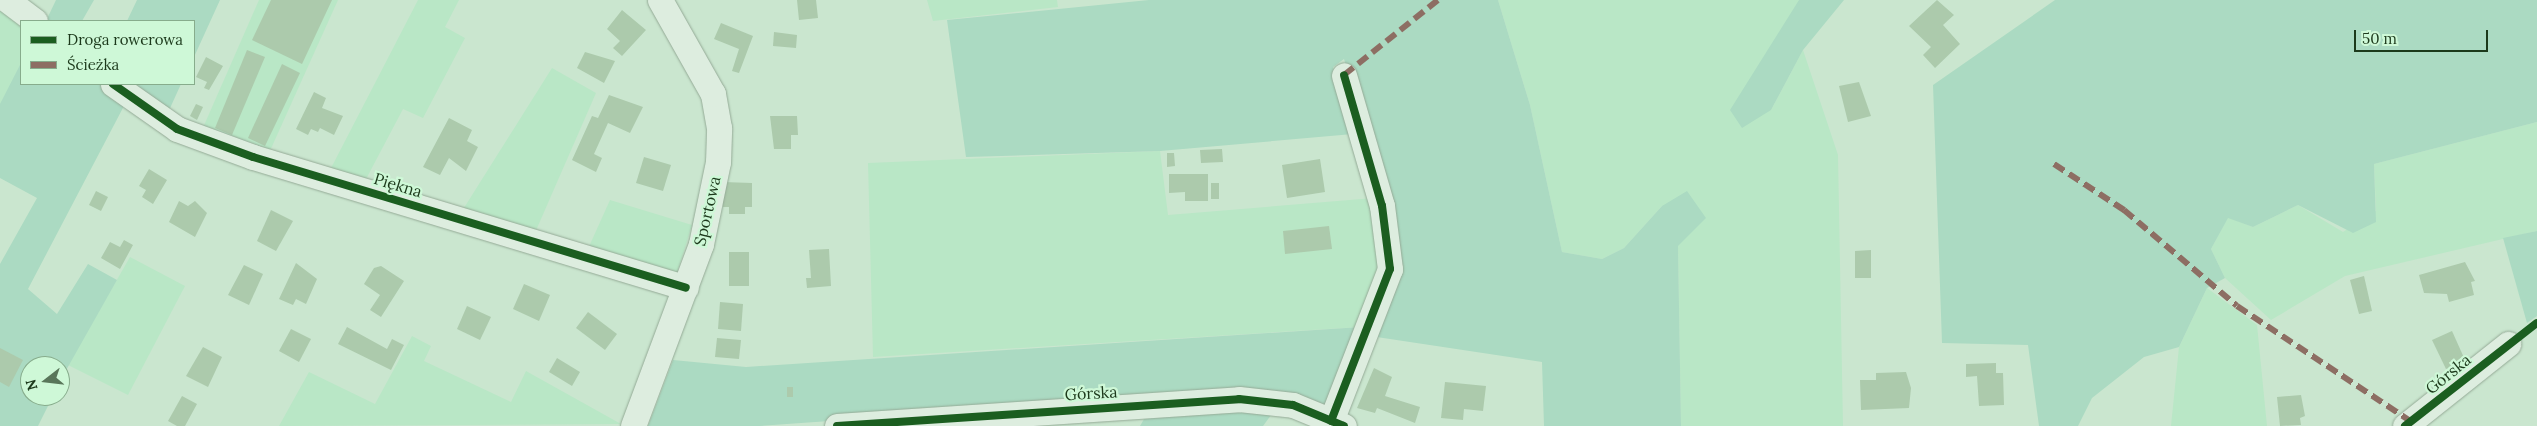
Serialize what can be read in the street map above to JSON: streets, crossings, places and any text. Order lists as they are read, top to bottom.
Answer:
{
  "streets": {
    "street": ["Piękna", "Sportowa", "Górska"]
  },
  "crossings": [
    ["Piękna", "Sportowa"]
  ],
  "legend": ["Droga rowerowa", "Ścieżka"],
  "scale_bar": "50 m",
  "north": "left"
}
